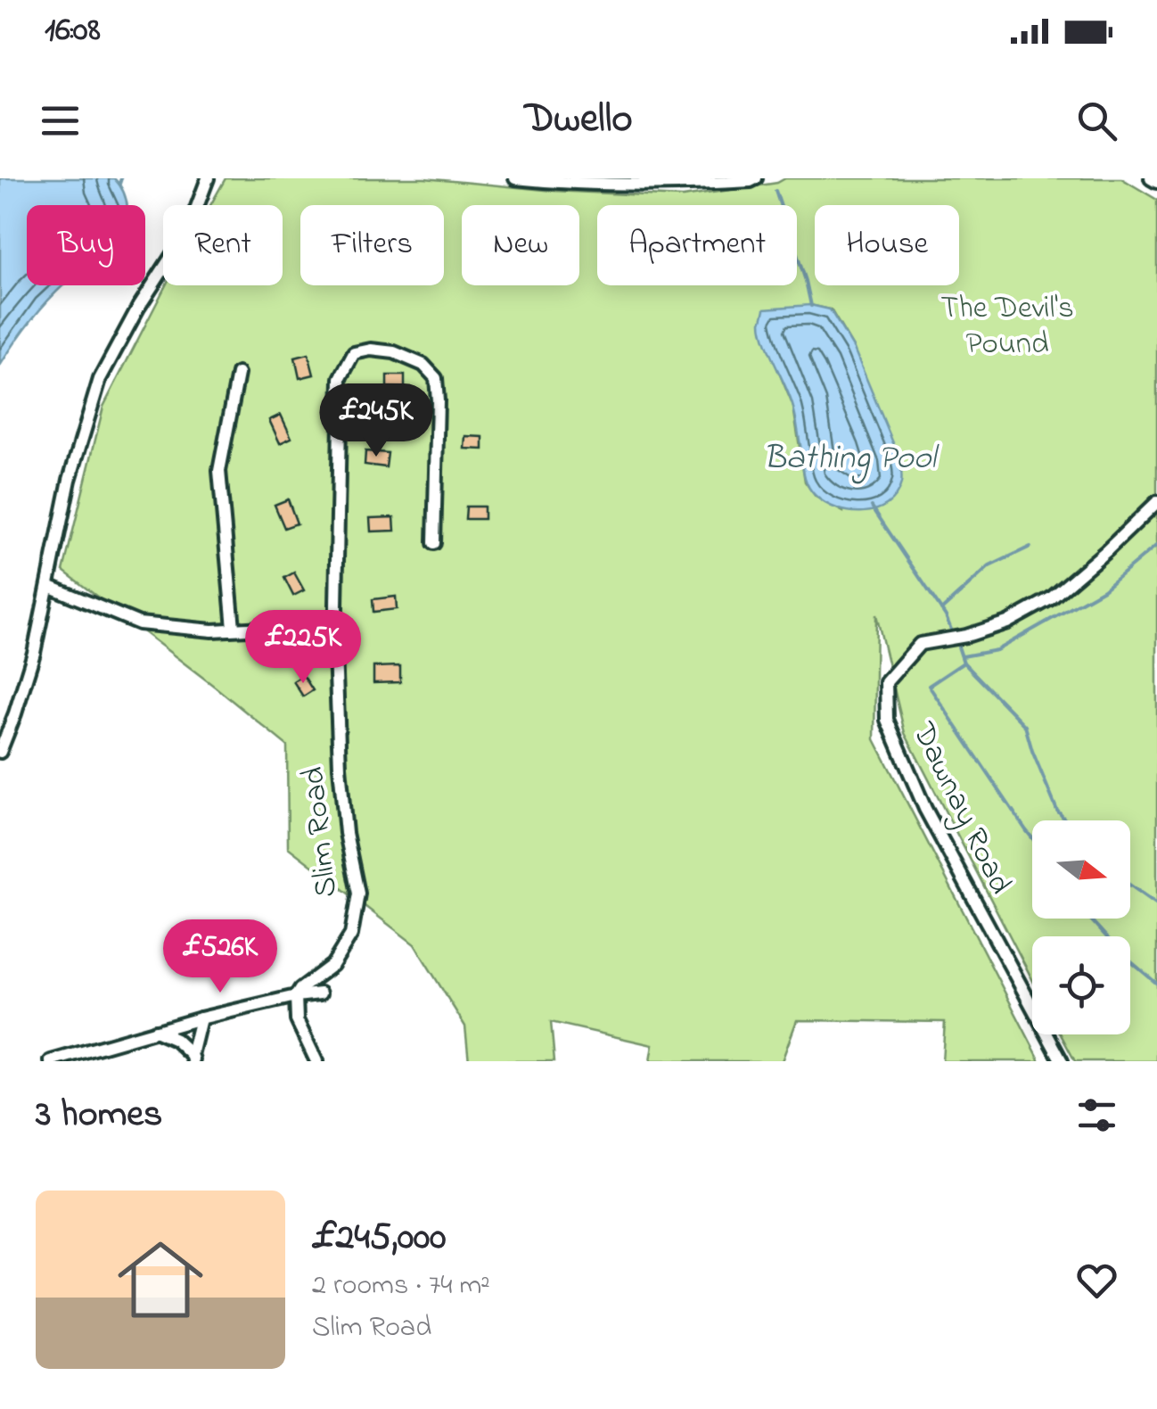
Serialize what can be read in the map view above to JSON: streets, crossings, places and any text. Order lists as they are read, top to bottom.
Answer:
{
  "streets": {
    "street": ["Dawnay Road", "Slim Road"]
  },
  "water": ["Bathing Pool"],
  "parks": ["The Devil's Pound"],
  "north": "right",
  "page": {
    "status": "16:08",
    "header": "Dwello",
    "chip": [
      "Buy",
      "Rent",
      "Filters",
      "New",
      "Apartment",
      "House"
    ],
    "price": ["£245K", "£225K", "£526K"],
    "heading": "3 homes",
    "list": [
      {
        "name": "£245,000",
        "note": "2 rooms · 74 m² · Slim Road"
      }
    ]
  }
}
